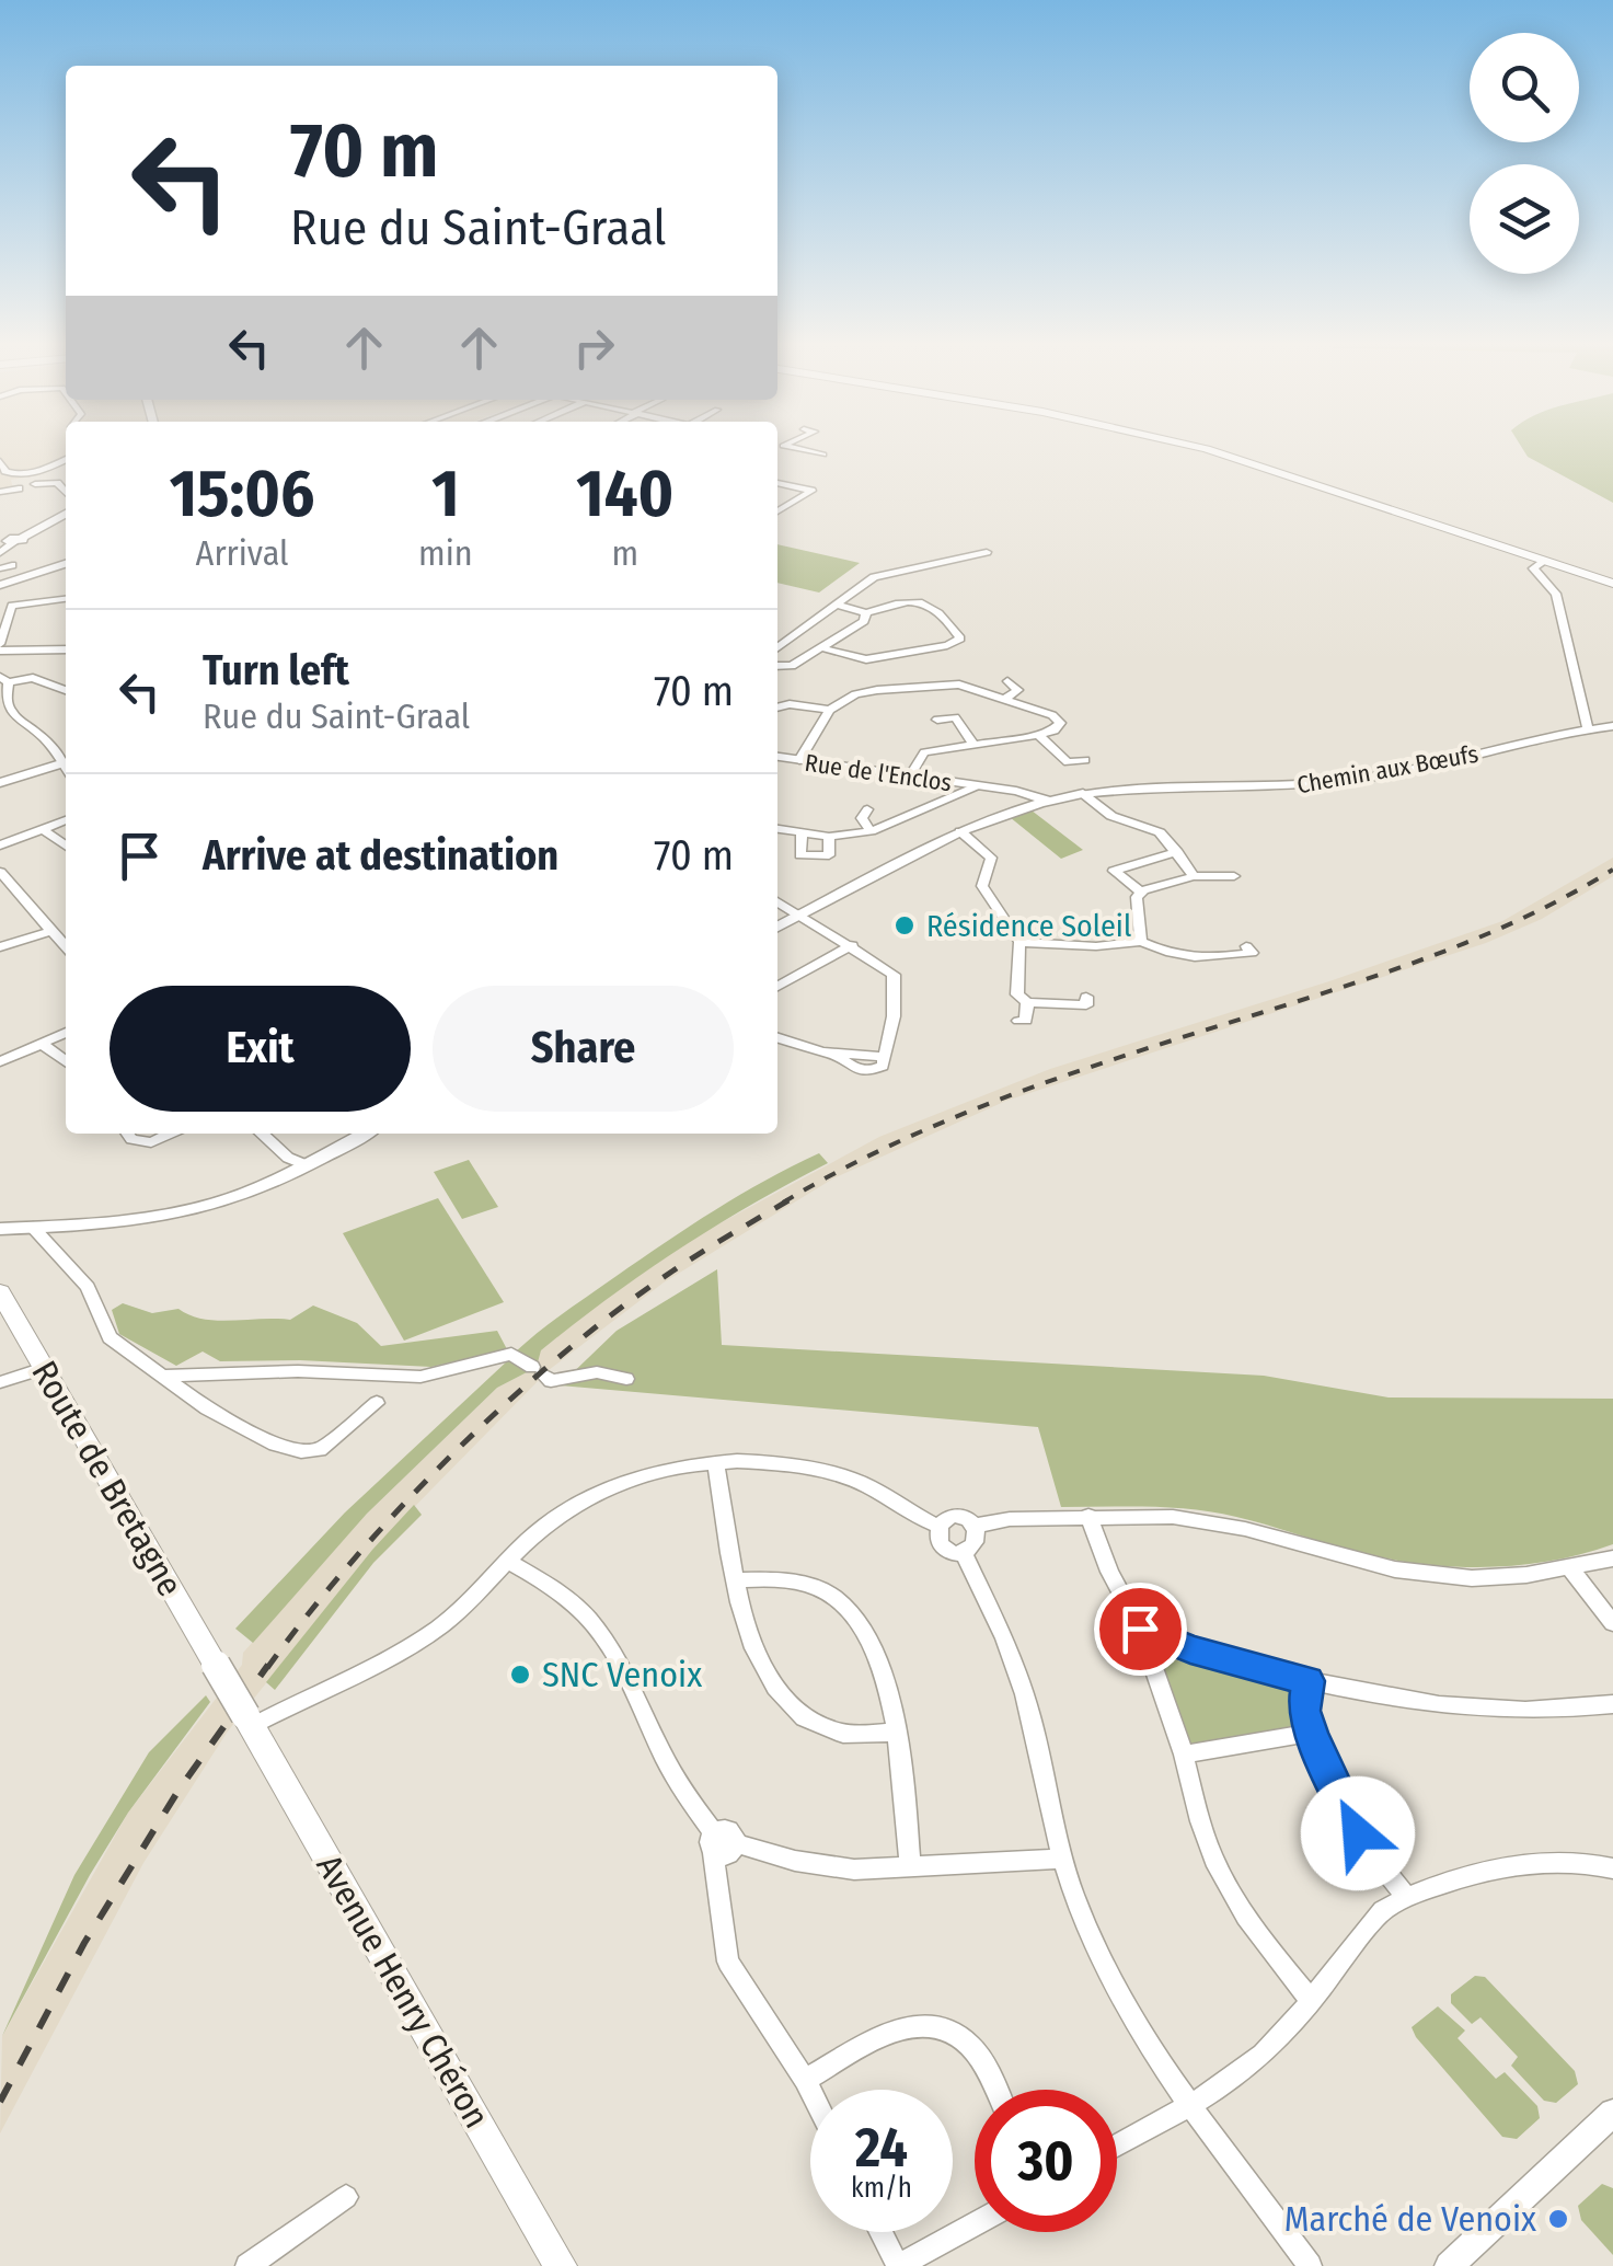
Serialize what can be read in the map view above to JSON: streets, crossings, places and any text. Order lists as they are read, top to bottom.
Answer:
{
  "streets": {
    "main road": ["Route de Bretagne", "Avenue Henry Chéron"],
    "street": ["Chemin aux Bœufs", "Rue de l'Enclos"]
  },
  "crossings": [
    ["Chemin aux Bœufs", "Rue de l'Enclos"],
    ["Route de Bretagne", "Avenue Henry Chéron"]
  ],
  "places": ["Résidence Soleil", "SNC Venoix", "Marché de Venoix"],
  "page": {
    "turn": ["70 m", "Rue du Saint-Graal"],
    "eta": [
      "15:06",
      "Arrival",
      "1",
      "min",
      "140",
      "m"
    ],
    "list": [
      {
        "name": "Turn left",
        "note": "Rue du Saint-Graal",
        "value": "70 m"
      },
      {
        "name": "Arrive at destination",
        "value": "70 m"
      }
    ],
    "buttons": ["Exit", "Share"],
    "speed": "24 km/h",
    "limit": "30"
  }
}
